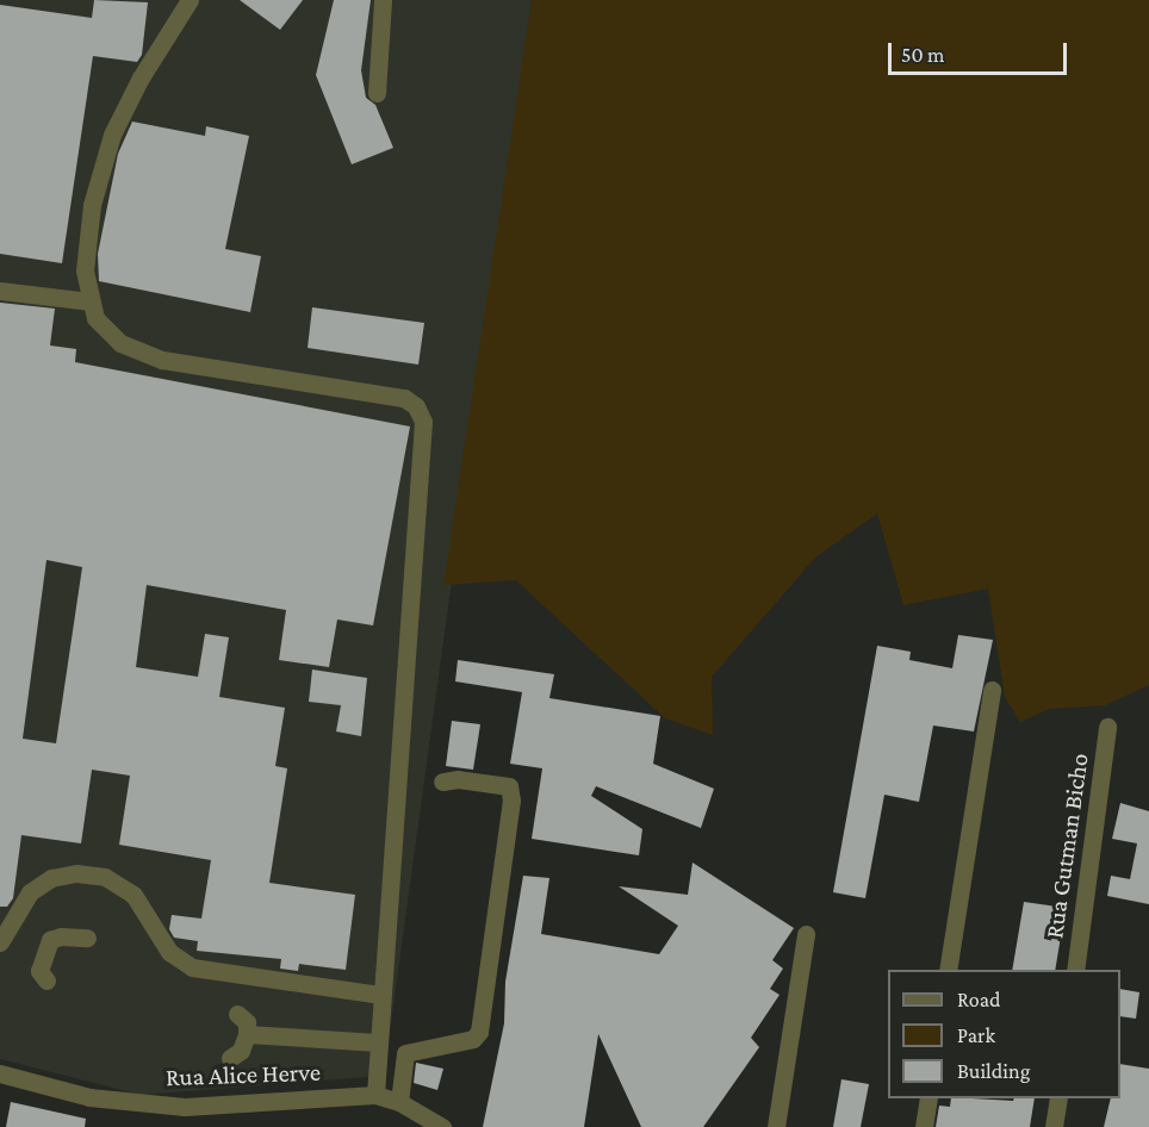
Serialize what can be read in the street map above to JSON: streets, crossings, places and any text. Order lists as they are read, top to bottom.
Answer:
{
  "streets": {
    "street": ["Rua Gutman Bicho", "Rua Alice Herve"]
  },
  "legend": ["Road", "Park", "Building"],
  "scale_bar": "50 m"
}
